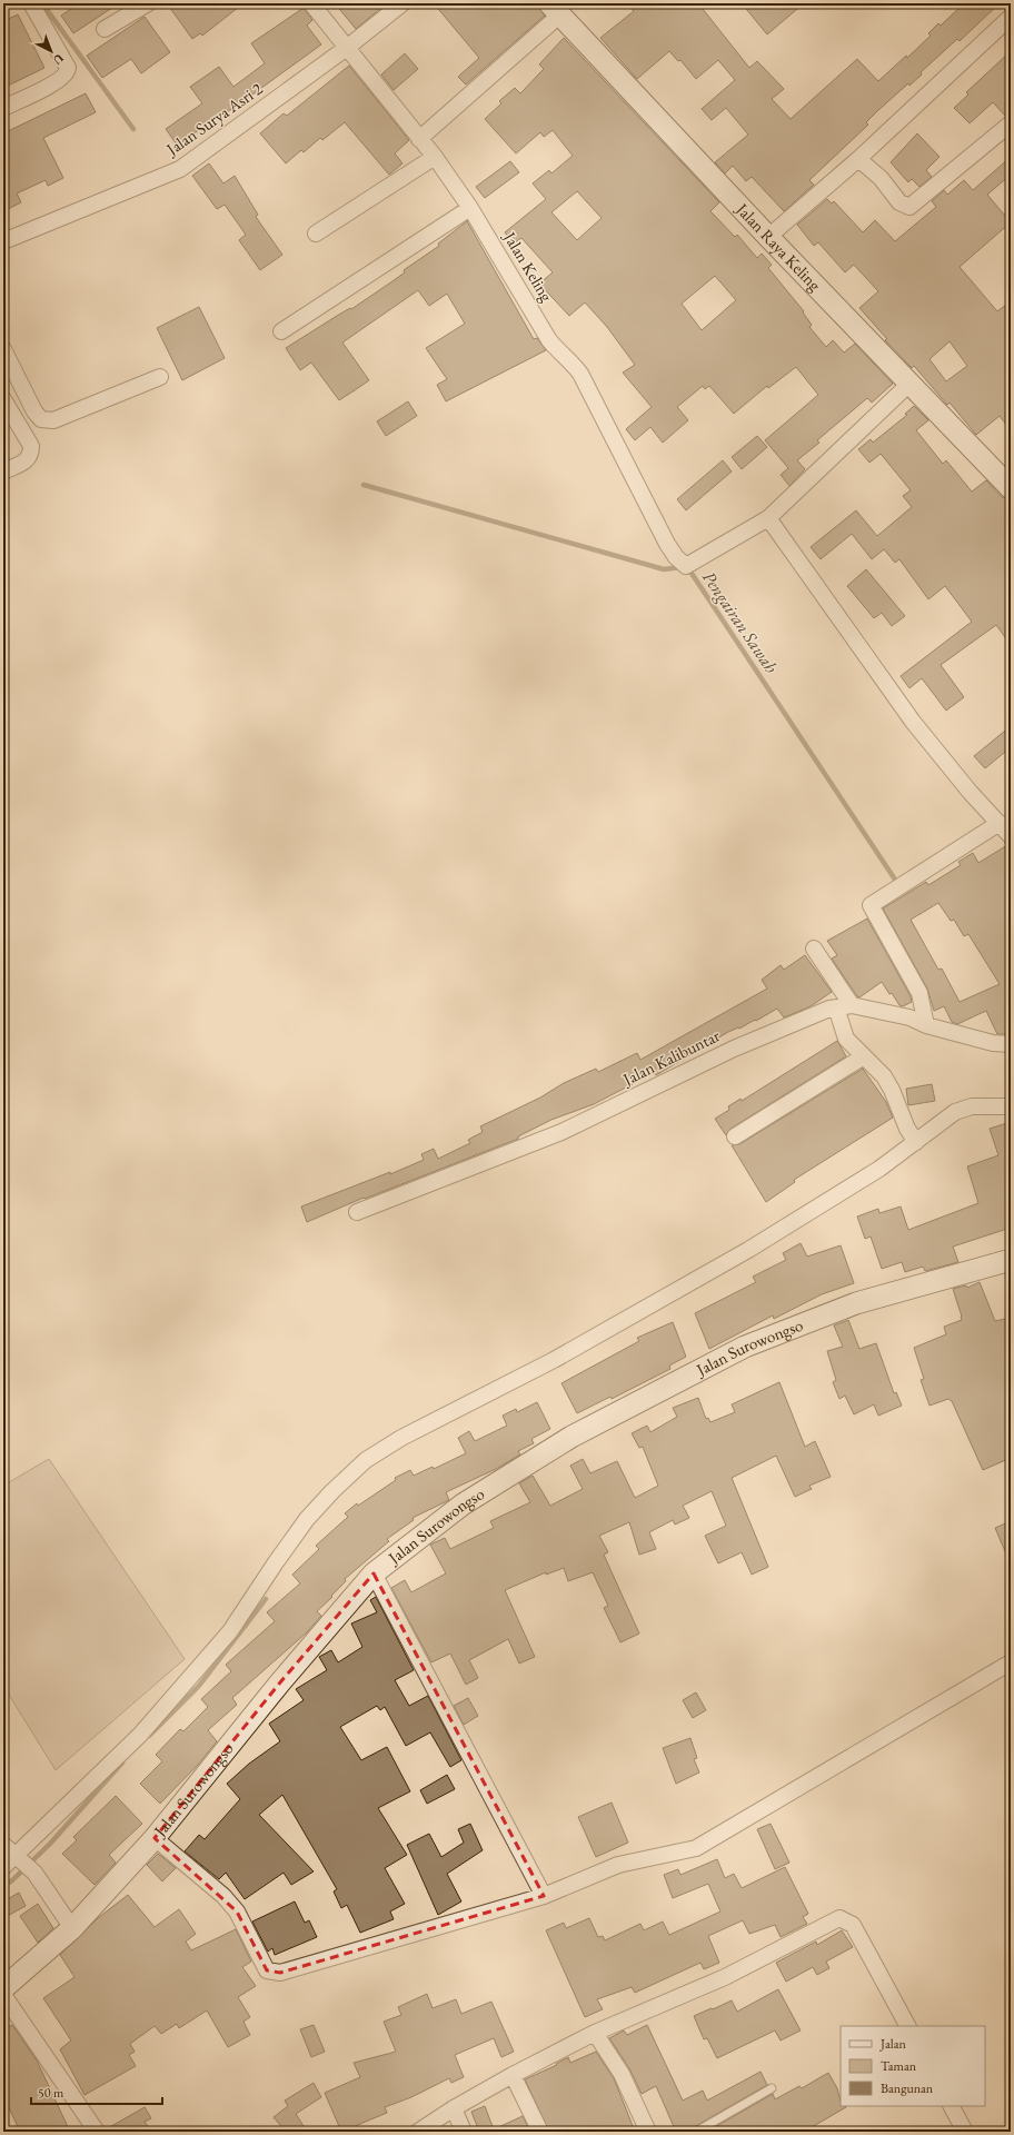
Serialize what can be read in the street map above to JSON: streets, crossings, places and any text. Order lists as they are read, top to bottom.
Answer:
{
  "streets": {
    "street": [
      "Jalan Surya Asri 2",
      "Jalan Raya Keling",
      "Jalan Keling",
      "Jalan Kalibuntar",
      "Jalan Surowongso"
    ]
  },
  "crossings": [
    ["Jalan Surya Asri 2", "Jalan Keling"]
  ],
  "water": ["Pengairan Sawah"],
  "legend": ["Jalan", "Taman", "Bangunan"],
  "scale_bar": "50 m",
  "north": "bottom right"
}
